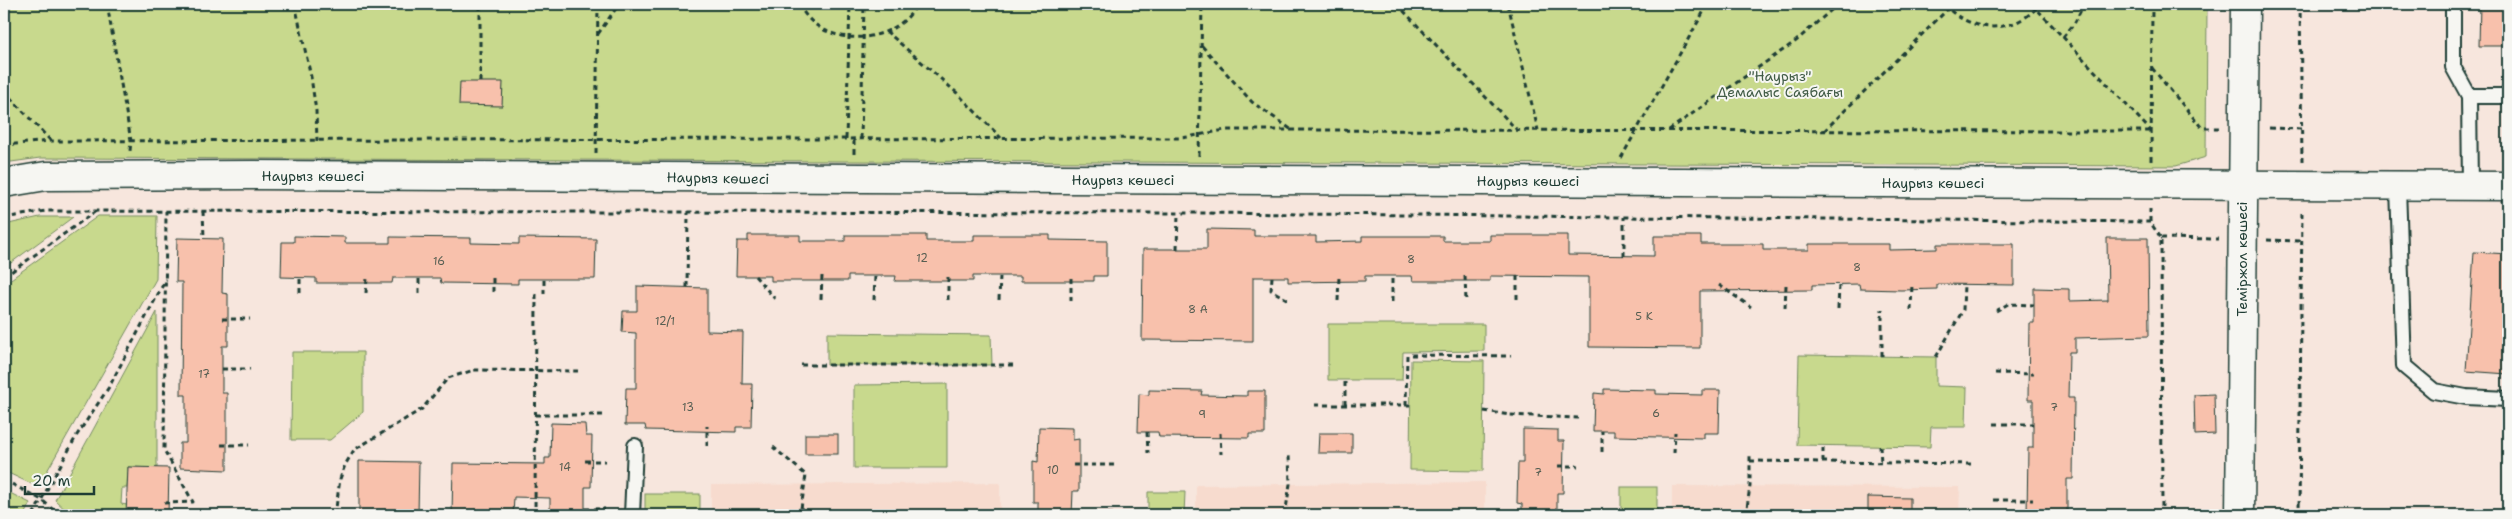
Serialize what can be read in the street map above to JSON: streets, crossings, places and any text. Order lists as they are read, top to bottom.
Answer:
{
  "streets": {
    "street": ["Наурыз көшесі", "Теміржол көшесі"]
  },
  "crossings": [
    ["Наурыз көшесі", "Теміржол көшесі"]
  ],
  "parks": ["\"Наурыз\" Демалыс Саябағы"],
  "house_numbers": [
    "12",
    "8",
    "16",
    "8",
    "8 А",
    "5 К",
    "12/1",
    "17",
    "13",
    "7",
    "6",
    "9",
    "14",
    "10",
    "7"
  ],
  "scale_bar": "20 m"
}
